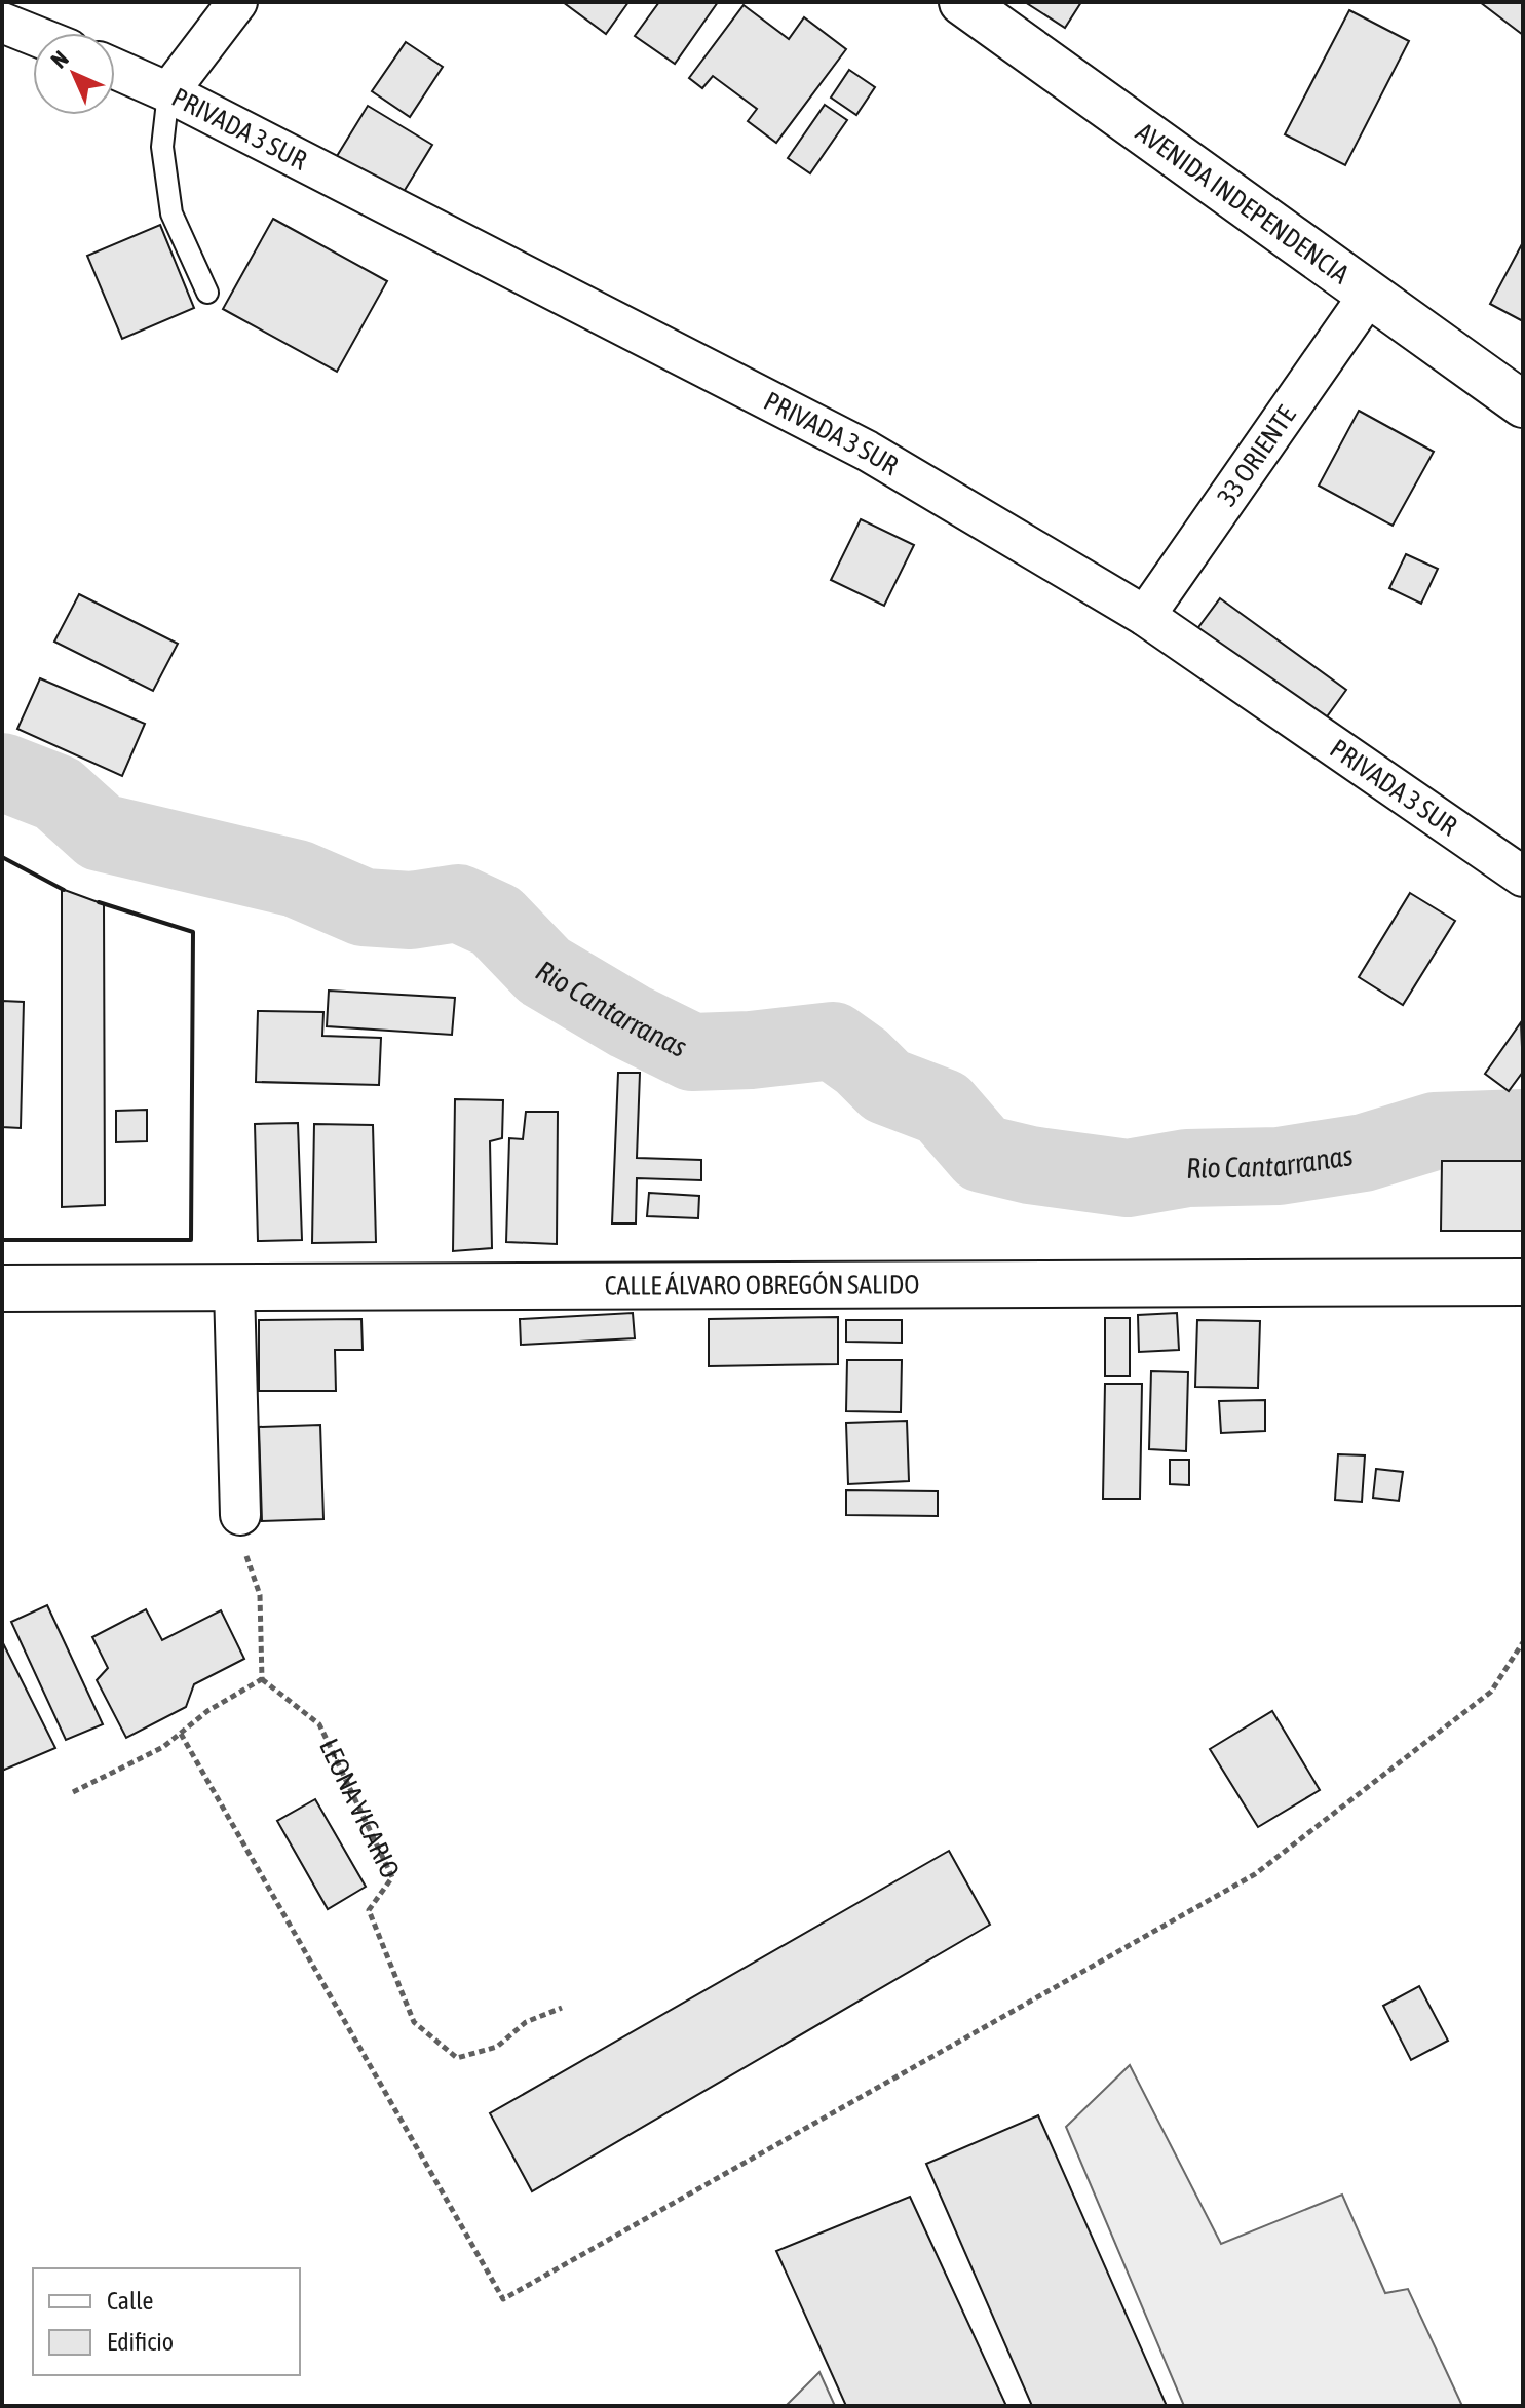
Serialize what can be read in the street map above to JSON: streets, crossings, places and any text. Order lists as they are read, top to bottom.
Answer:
{
  "streets": {
    "street": [
      "PRIVADA 3 SUR",
      "AVENIDA INDEPENDENCIA",
      "33 ORIENTE",
      "CALLE ÁLVARO OBREGÓN SALIDO"
    ],
    "path": ["LEONA VICARIO"]
  },
  "crossings": [
    ["PRIVADA 3 SUR", "33 ORIENTE"],
    ["AVENIDA INDEPENDENCIA", "33 ORIENTE"]
  ],
  "water": ["Rio Cantarranas"],
  "legend": ["Calle", "Edificio"],
  "north": "top left"
}
